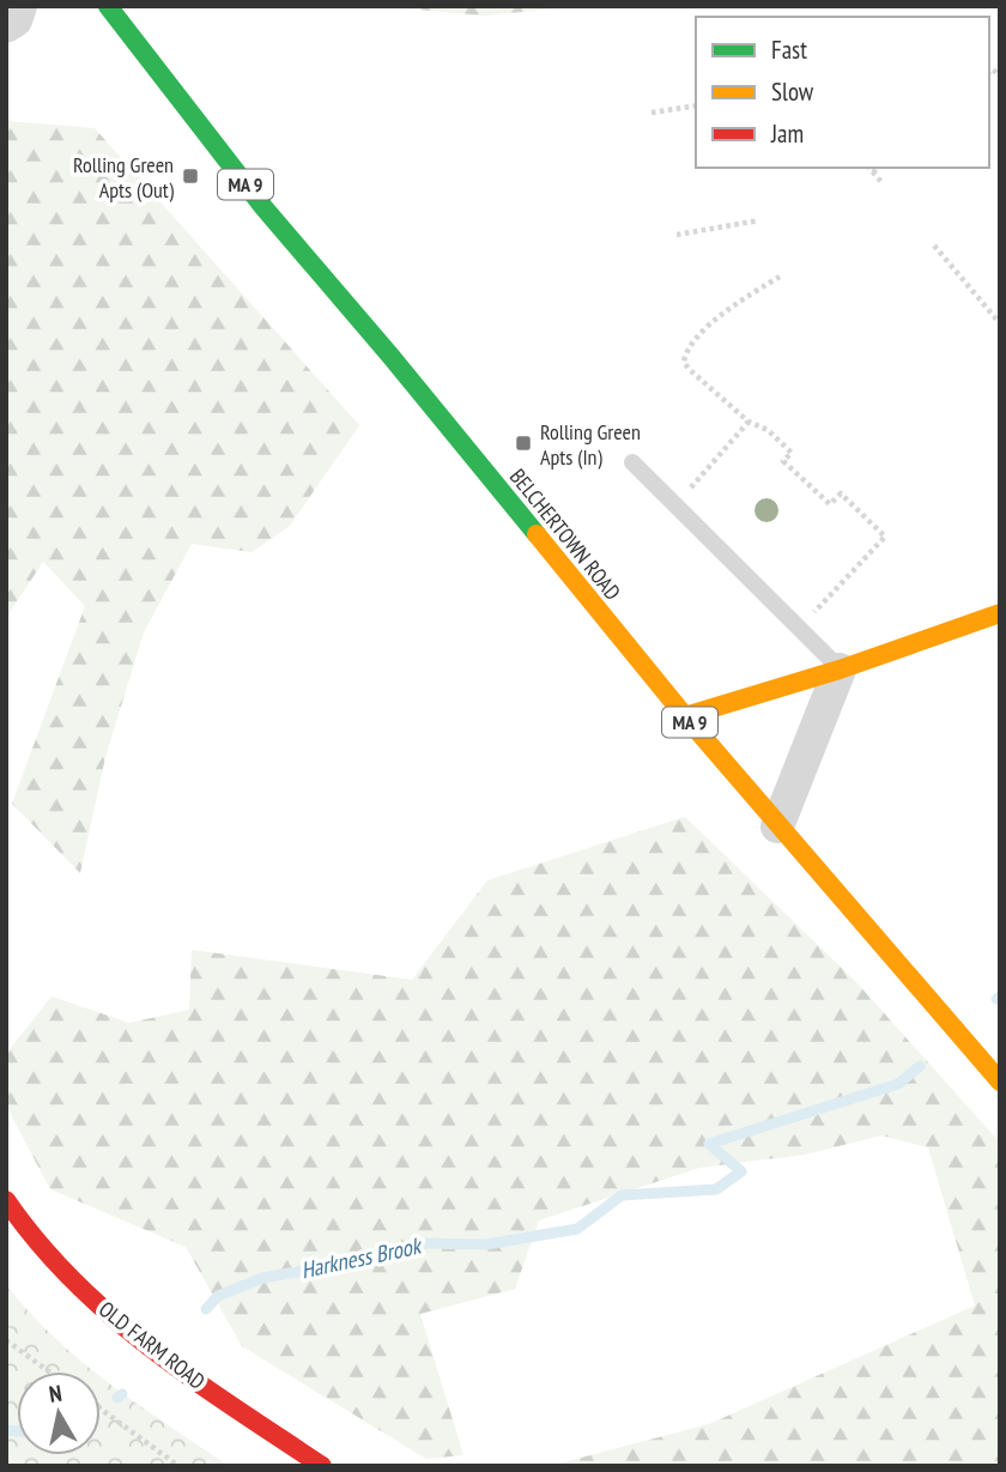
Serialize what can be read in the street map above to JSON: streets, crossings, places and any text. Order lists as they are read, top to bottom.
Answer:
{
  "streets": {
    "main road": ["MA 9", "BELCHERTOWN ROAD", "OLD FARM ROAD"]
  },
  "water": ["Harkness Brook"],
  "places": {
    "transit": ["Rolling Green Apts (Out)", "Rolling Green Apts (In)"]
  },
  "legend": ["Fast", "Slow", "Jam"],
  "north": "top"
}
